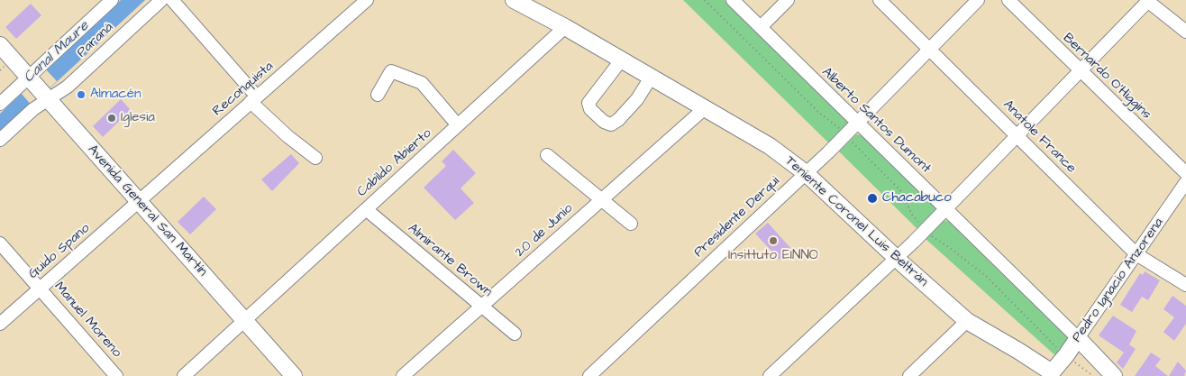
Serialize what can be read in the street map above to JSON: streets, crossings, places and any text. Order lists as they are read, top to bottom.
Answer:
{
  "streets": {
    "main road": ["Avenida General San Martín", "Teniente Coronel Luis Beltrán", "Pedro Ignacio Anzorena"],
    "street": [
      "Paraná",
      "Bernardo O'Higgins",
      "Reconquista",
      "Alberto Santos Dumont",
      "Anatole France",
      "Cabildo Abierto",
      "Presidente Derqui",
      "20 de Junio",
      "Guido Spano",
      "Almirante Brown",
      "Manuel Moreno"
    ]
  },
  "crossings": [
    ["Paraná", "Avenida General San Martín"],
    ["Reconquista", "Avenida General San Martín"],
    ["Reconquista", "Guido Spano"],
    ["Alberto Santos Dumont", "Presidente Derqui"],
    ["Alberto Santos Dumont", "Pedro Ignacio Anzorena"],
    ["Anatole France", "Presidente Derqui"],
    ["Anatole France", "Pedro Ignacio Anzorena"],
    ["Cabildo Abierto", "Avenida General San Martín"],
    ["Cabildo Abierto", "Teniente Coronel Luis Beltrán"],
    ["Cabildo Abierto", "Almirante Brown"],
    ["Avenida General San Martín", "Guido Spano"],
    ["Presidente Derqui", "Teniente Coronel Luis Beltrán"],
    ["Teniente Coronel Luis Beltrán", "20 de Junio"],
    ["Teniente Coronel Luis Beltrán", "Pedro Ignacio Anzorena"],
    ["20 de Junio", "Almirante Brown"],
    ["Guido Spano", "Manuel Moreno"]
  ],
  "water": ["Canal Maure"],
  "places": [
    "Almacén",
    "Iglesia",
    "Chacabuco",
    "Insittuto EINNO"
  ]
}
